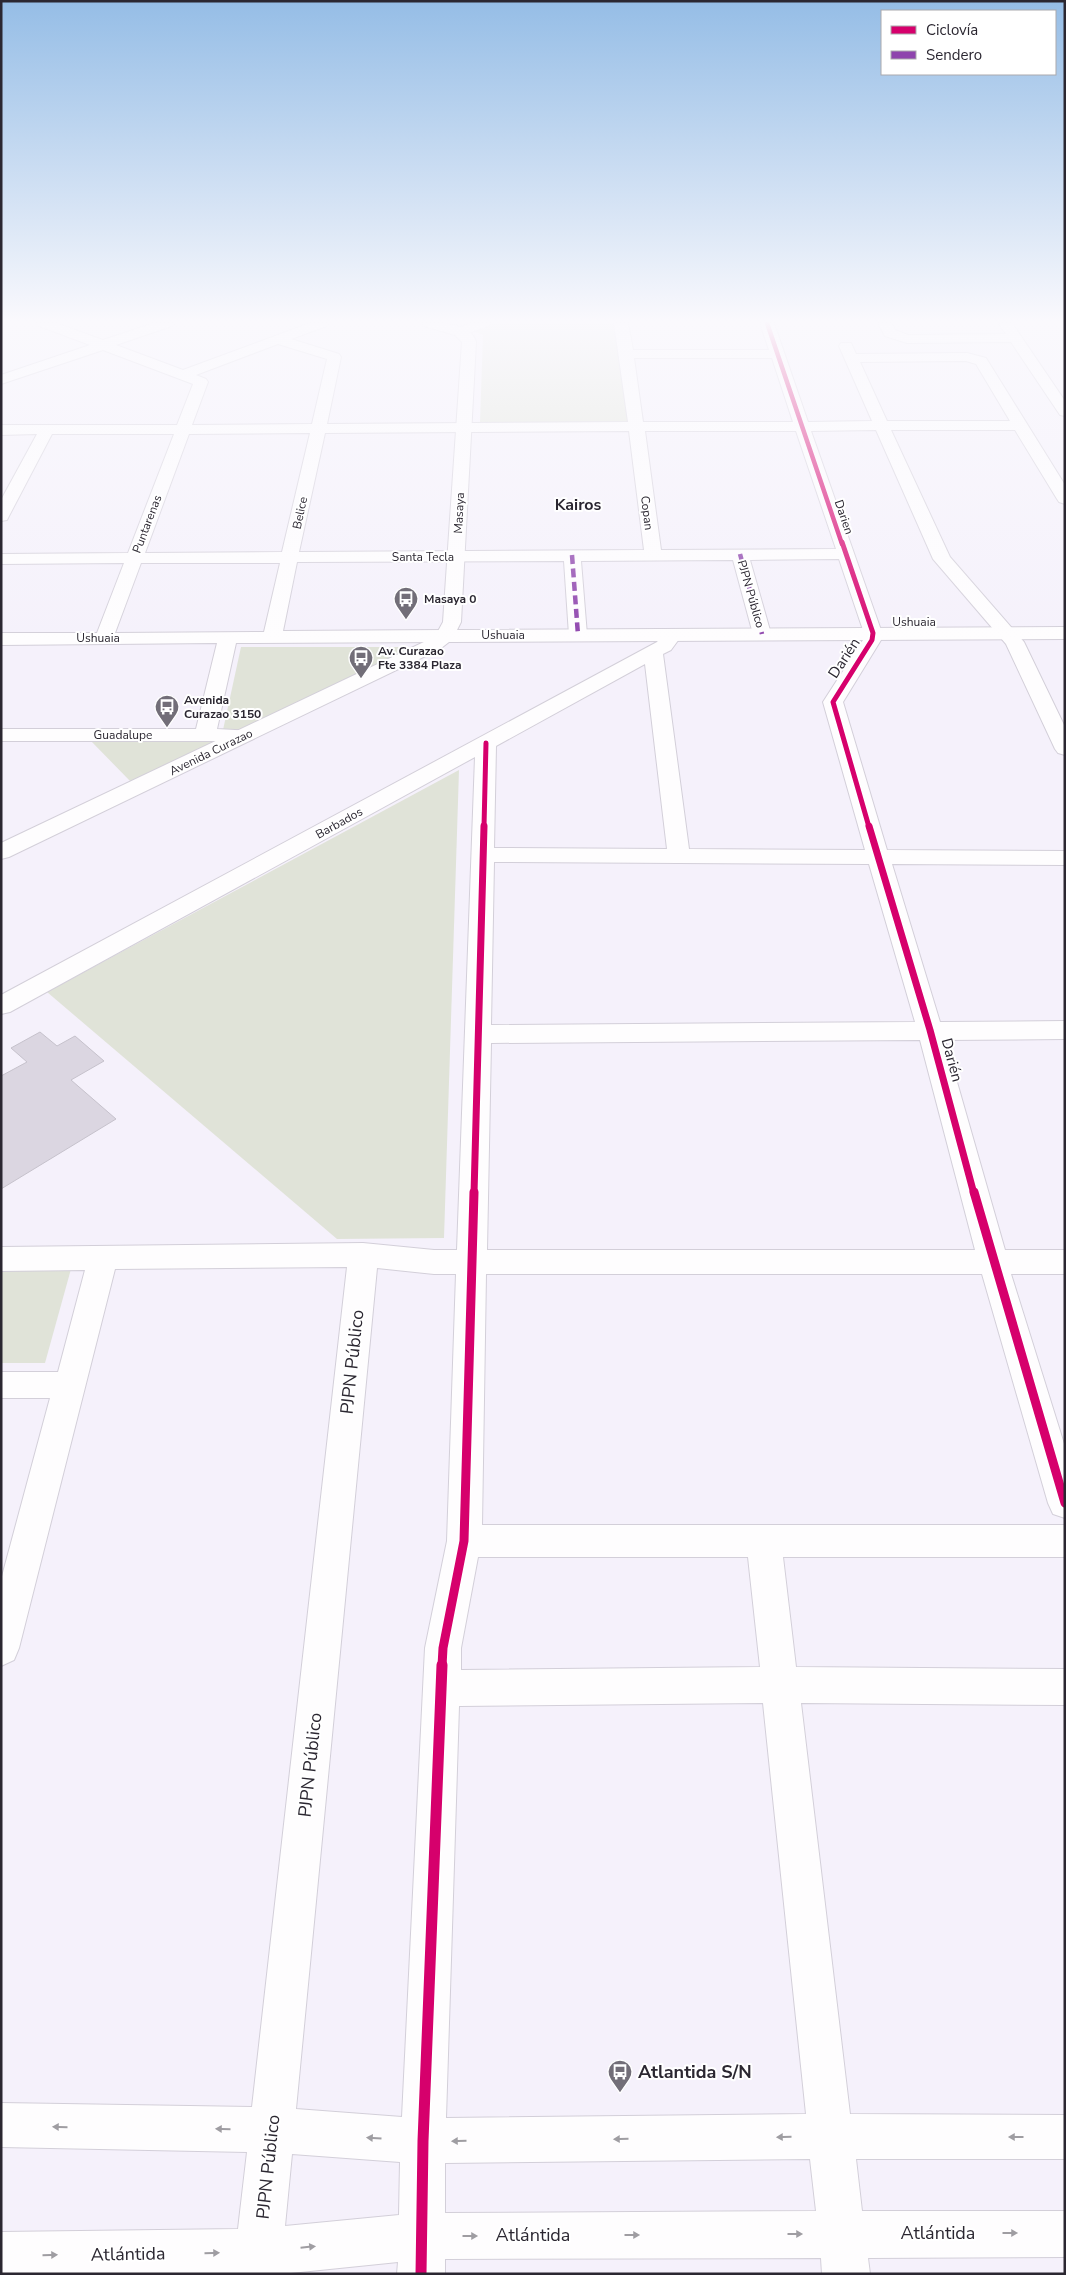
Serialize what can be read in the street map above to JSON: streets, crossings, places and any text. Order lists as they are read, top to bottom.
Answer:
{
  "streets": {
    "street": [
      "Belice",
      "Masaya",
      "Copan",
      "Darien",
      "Puntarenas",
      "Santa Tecla",
      "PJPN Público",
      "Ushuaia",
      "Darién",
      "Guadalupe",
      "Avenida Curazao",
      "Barbados",
      "Atlántida"
    ]
  },
  "crossings": [
    ["Belice", "Santa Tecla"],
    ["Belice", "Ushuaia"],
    ["Masaya", "Santa Tecla"],
    ["Masaya", "Ushuaia"],
    ["Masaya", "Avenida Curazao"],
    ["Copan", "Santa Tecla"],
    ["Darien", "Santa Tecla"],
    ["Darien", "Ushuaia"],
    ["Darien", "Darién"],
    ["Puntarenas", "Santa Tecla"],
    ["Puntarenas", "Ushuaia"],
    ["Santa Tecla", "PJPN Público"],
    ["PJPN Público", "Ushuaia"],
    ["PJPN Público", "Atlántida"],
    ["Ushuaia", "Darién"],
    ["Ushuaia", "Avenida Curazao"],
    ["Ushuaia", "Barbados"],
    ["Guadalupe", "Avenida Curazao"]
  ],
  "districts": ["Kairos"],
  "places": {
    "bus stop": [
      "Masaya 0",
      "Av. Curazao Fte 3384 Plaza",
      "Avenida Curazao 3150",
      "Atlantida S/N"
    ]
  },
  "legend": ["Ciclovía", "Sendero"]
}
